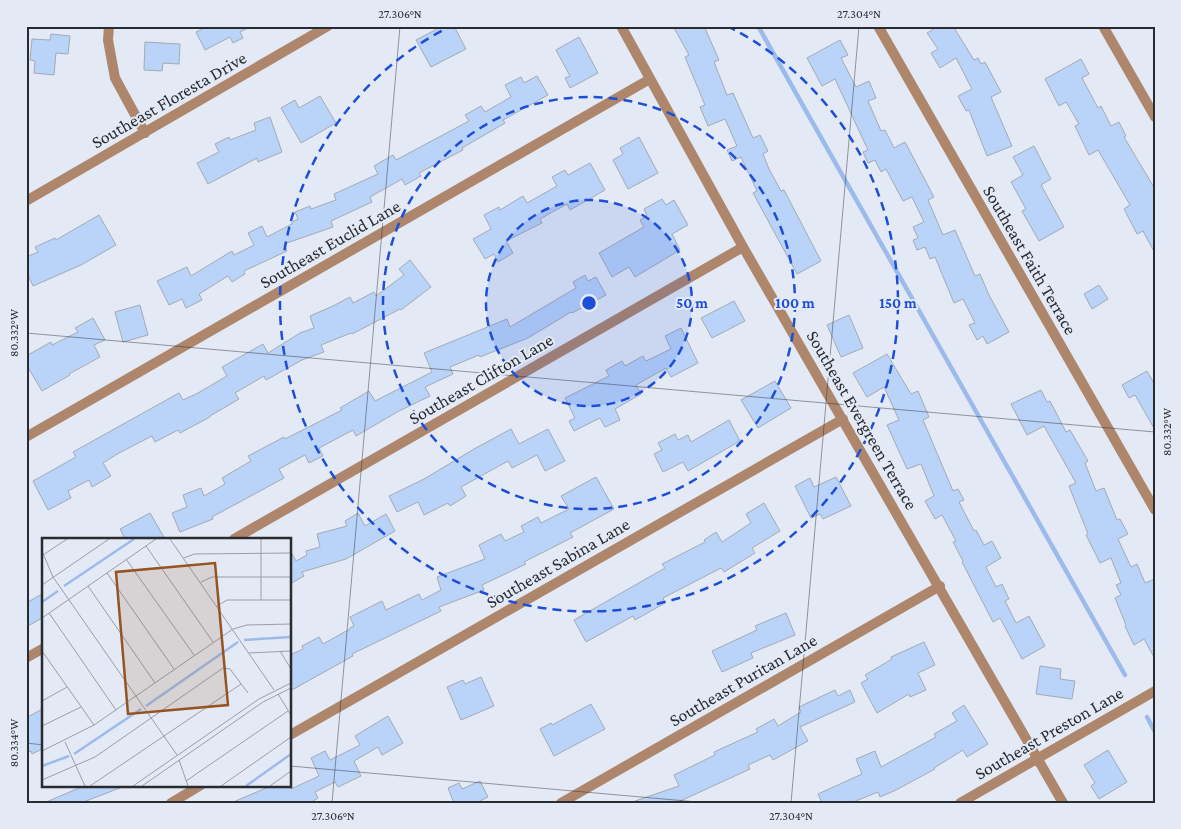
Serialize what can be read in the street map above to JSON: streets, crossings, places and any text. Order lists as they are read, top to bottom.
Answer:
{
  "streets": {
    "street": [
      "Southeast Floresta Drive",
      "Southeast Euclid Lane",
      "Southeast Faith Terrace",
      "Southeast Clifton Lane",
      "Southeast Evergreen Terrace",
      "Southeast Sabina Lane",
      "Southeast Puritan Lane",
      "Southeast Preston Lane"
    ]
  },
  "crossings": [
    ["Southeast Euclid Lane", "Southeast Evergreen Terrace"],
    ["Southeast Clifton Lane", "Southeast Evergreen Terrace"],
    ["Southeast Evergreen Terrace", "Southeast Sabina Lane"],
    ["Southeast Evergreen Terrace", "Southeast Puritan Lane"],
    ["Southeast Evergreen Terrace", "Southeast Preston Lane"]
  ],
  "coordinates": [
    "27.306°N",
    "27.304°N",
    "80.332°W",
    "80.334°W"
  ],
  "rings": ["50 m", "100 m", "150 m"]
}
